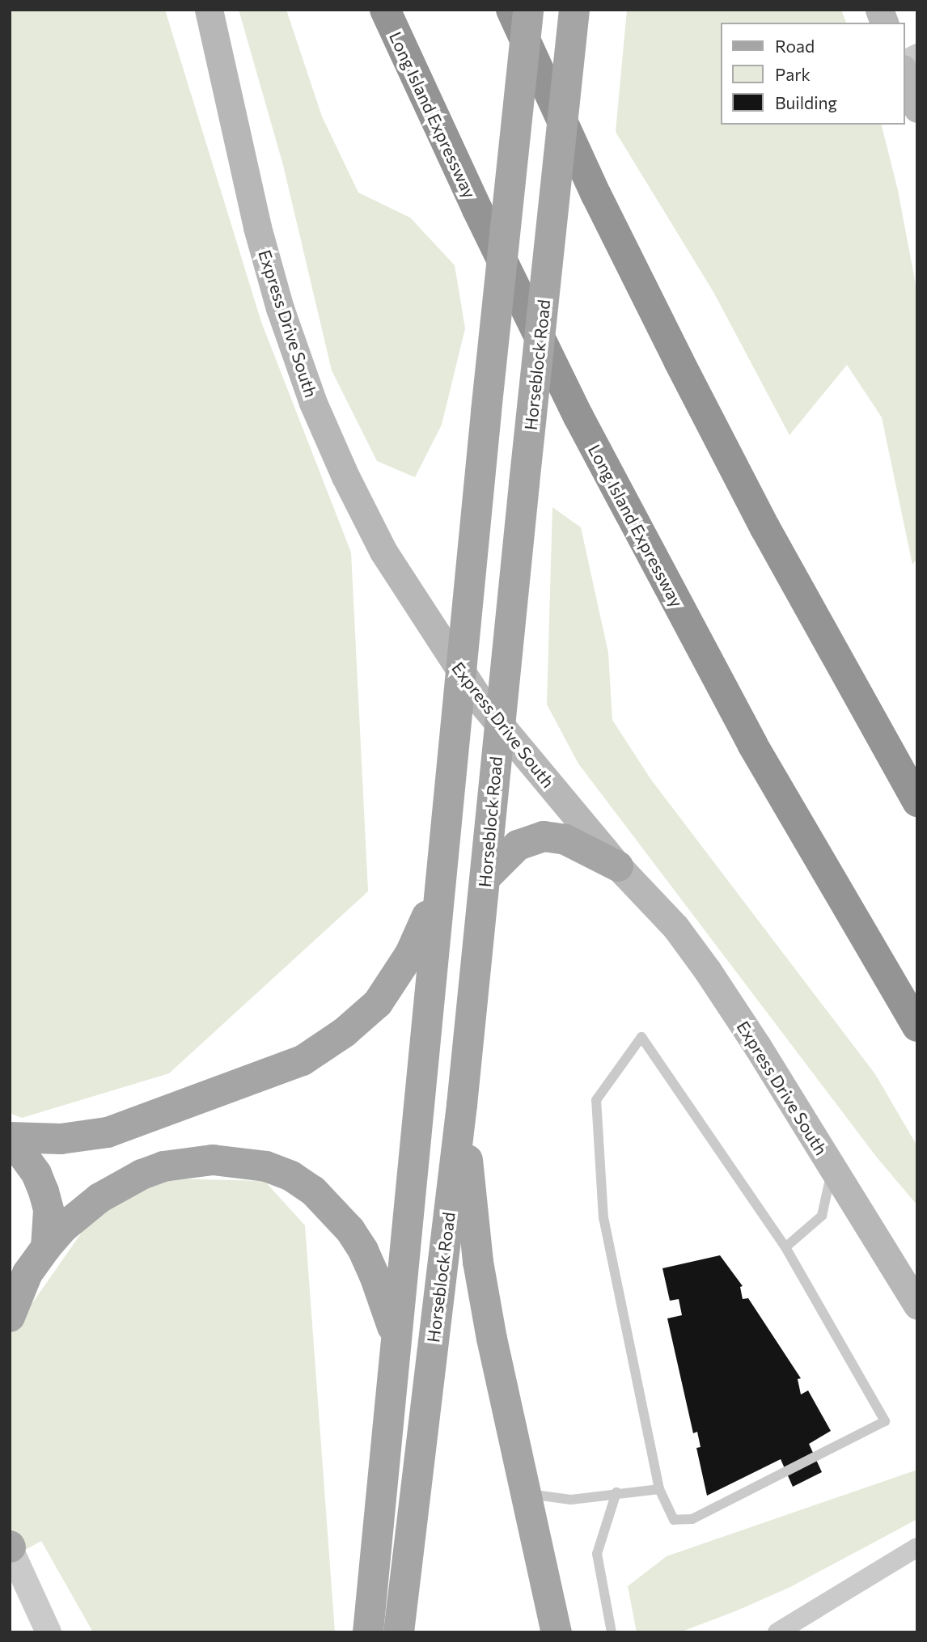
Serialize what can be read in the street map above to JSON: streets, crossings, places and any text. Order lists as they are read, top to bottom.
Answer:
{
  "streets": {
    "highway": ["Long Island Expressway"],
    "main road": ["Express Drive South", "Horseblock Road"]
  },
  "crossings": [
    ["Express Drive South", "Horseblock Road"]
  ],
  "legend": ["Road", "Park", "Building"]
}
